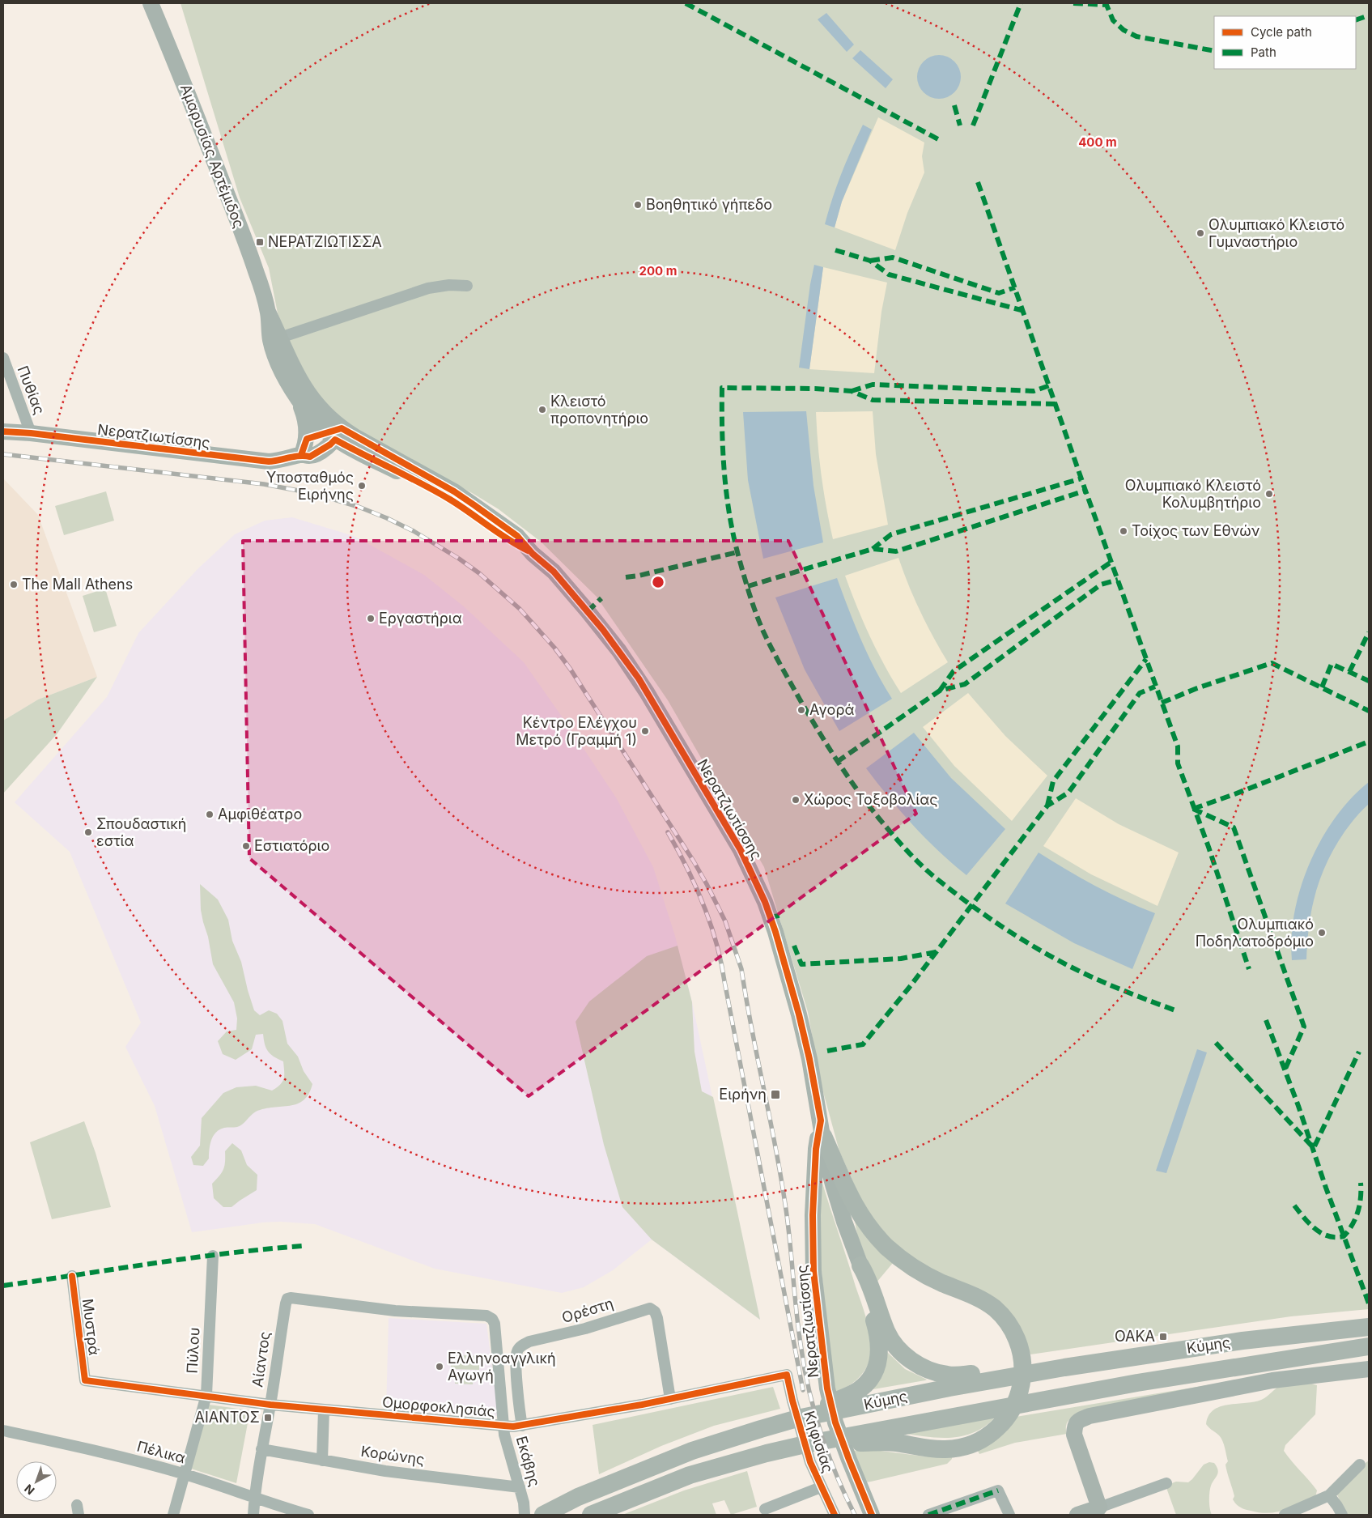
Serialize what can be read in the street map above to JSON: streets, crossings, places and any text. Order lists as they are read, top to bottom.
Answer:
{
  "streets": {
    "main road": [
      "Αμαρυσίας Αρτέμιδος",
      "Νερατζιωτίσσης",
      "Κύμης",
      "Κηφισίας"
    ],
    "street": [
      "Πυθίας",
      "Ορέστη",
      "Μυστρά",
      "Πύλου",
      "Αίαντος",
      "Ομορφοκλησιάς",
      "Πέλικα",
      "Κορώνης",
      "Εκάβης"
    ]
  },
  "crossings": [
    ["Αμαρυσίας Αρτέμιδος", "Νερατζιωτίσσης"],
    ["Πυθίας", "Νερατζιωτίσσης"],
    ["Νερατζιωτίσσης", "Κηφισίας"],
    ["Ορέστη", "Ομορφοκλησιάς"],
    ["Μυστρά", "Ομορφοκλησιάς"],
    ["Πύλου", "Ομορφοκλησιάς"],
    ["Πύλου", "Πέλικα"],
    ["Αίαντος", "Ομορφοκλησιάς"],
    ["Αίαντος", "Πέλικα"],
    ["Αίαντος", "Κορώνης"],
    ["Αίαντος", "Εκάβης"],
    ["Ομορφοκλησιάς", "Κηφισίας"],
    ["Ομορφοκλησιάς", "Εκάβης"],
    ["Κορώνης", "Εκάβης"]
  ],
  "places": {
    "other": [
      "Βοηθητικό γήπεδο",
      "Ολυμπιακό Κλειστό Γυμναστήριο",
      "Κλειστό προπονητήριο",
      "Υποσταθμός Ειρήνης",
      "Ολυμπιακό Κλειστό Κολυμβητήριο",
      "Τοίχος των Εθνών",
      "The Mall Athens",
      "Εργαστήρια",
      "Αγορά",
      "Κέντρο Ελέγχου Μετρό (Γραμμή 1)",
      "Χώρος Τοξοβολίας",
      "Αμφιθέατρο",
      "Σπουδαστική εστία",
      "Εστιατόριο",
      "Ολυμπιακό Ποδηλατοδρόμιο",
      "Ελληνοαγγλική Αγωγή"
    ],
    "transit": [
      "ΝΕΡΑΤΖΙΩΤΙΣΣΑ",
      "Ειρήνη",
      "ΟΑΚΑ",
      "ΑΙΑΝΤΟΣ"
    ]
  },
  "legend": ["Cycle path", "Path"],
  "north": "bottom left",
  "rings": ["400 m", "200 m"]
}
